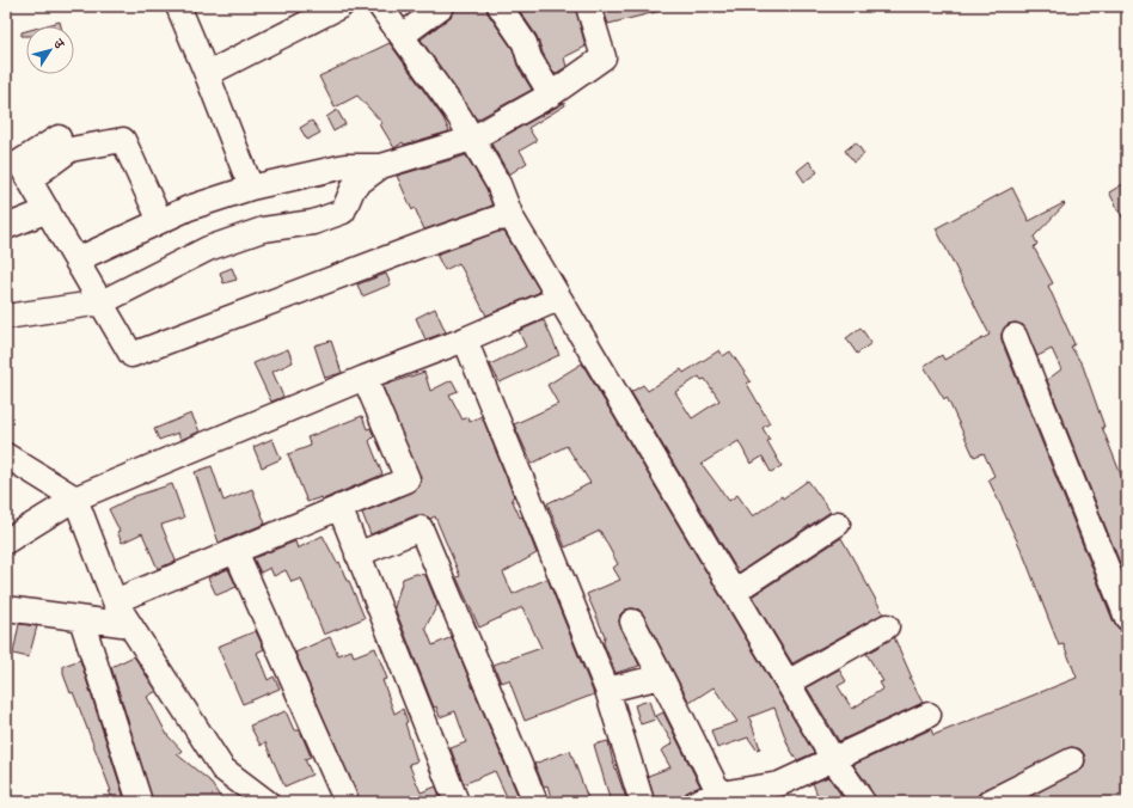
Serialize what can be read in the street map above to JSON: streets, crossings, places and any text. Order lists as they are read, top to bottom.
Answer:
{
  "north": "top right"
}
